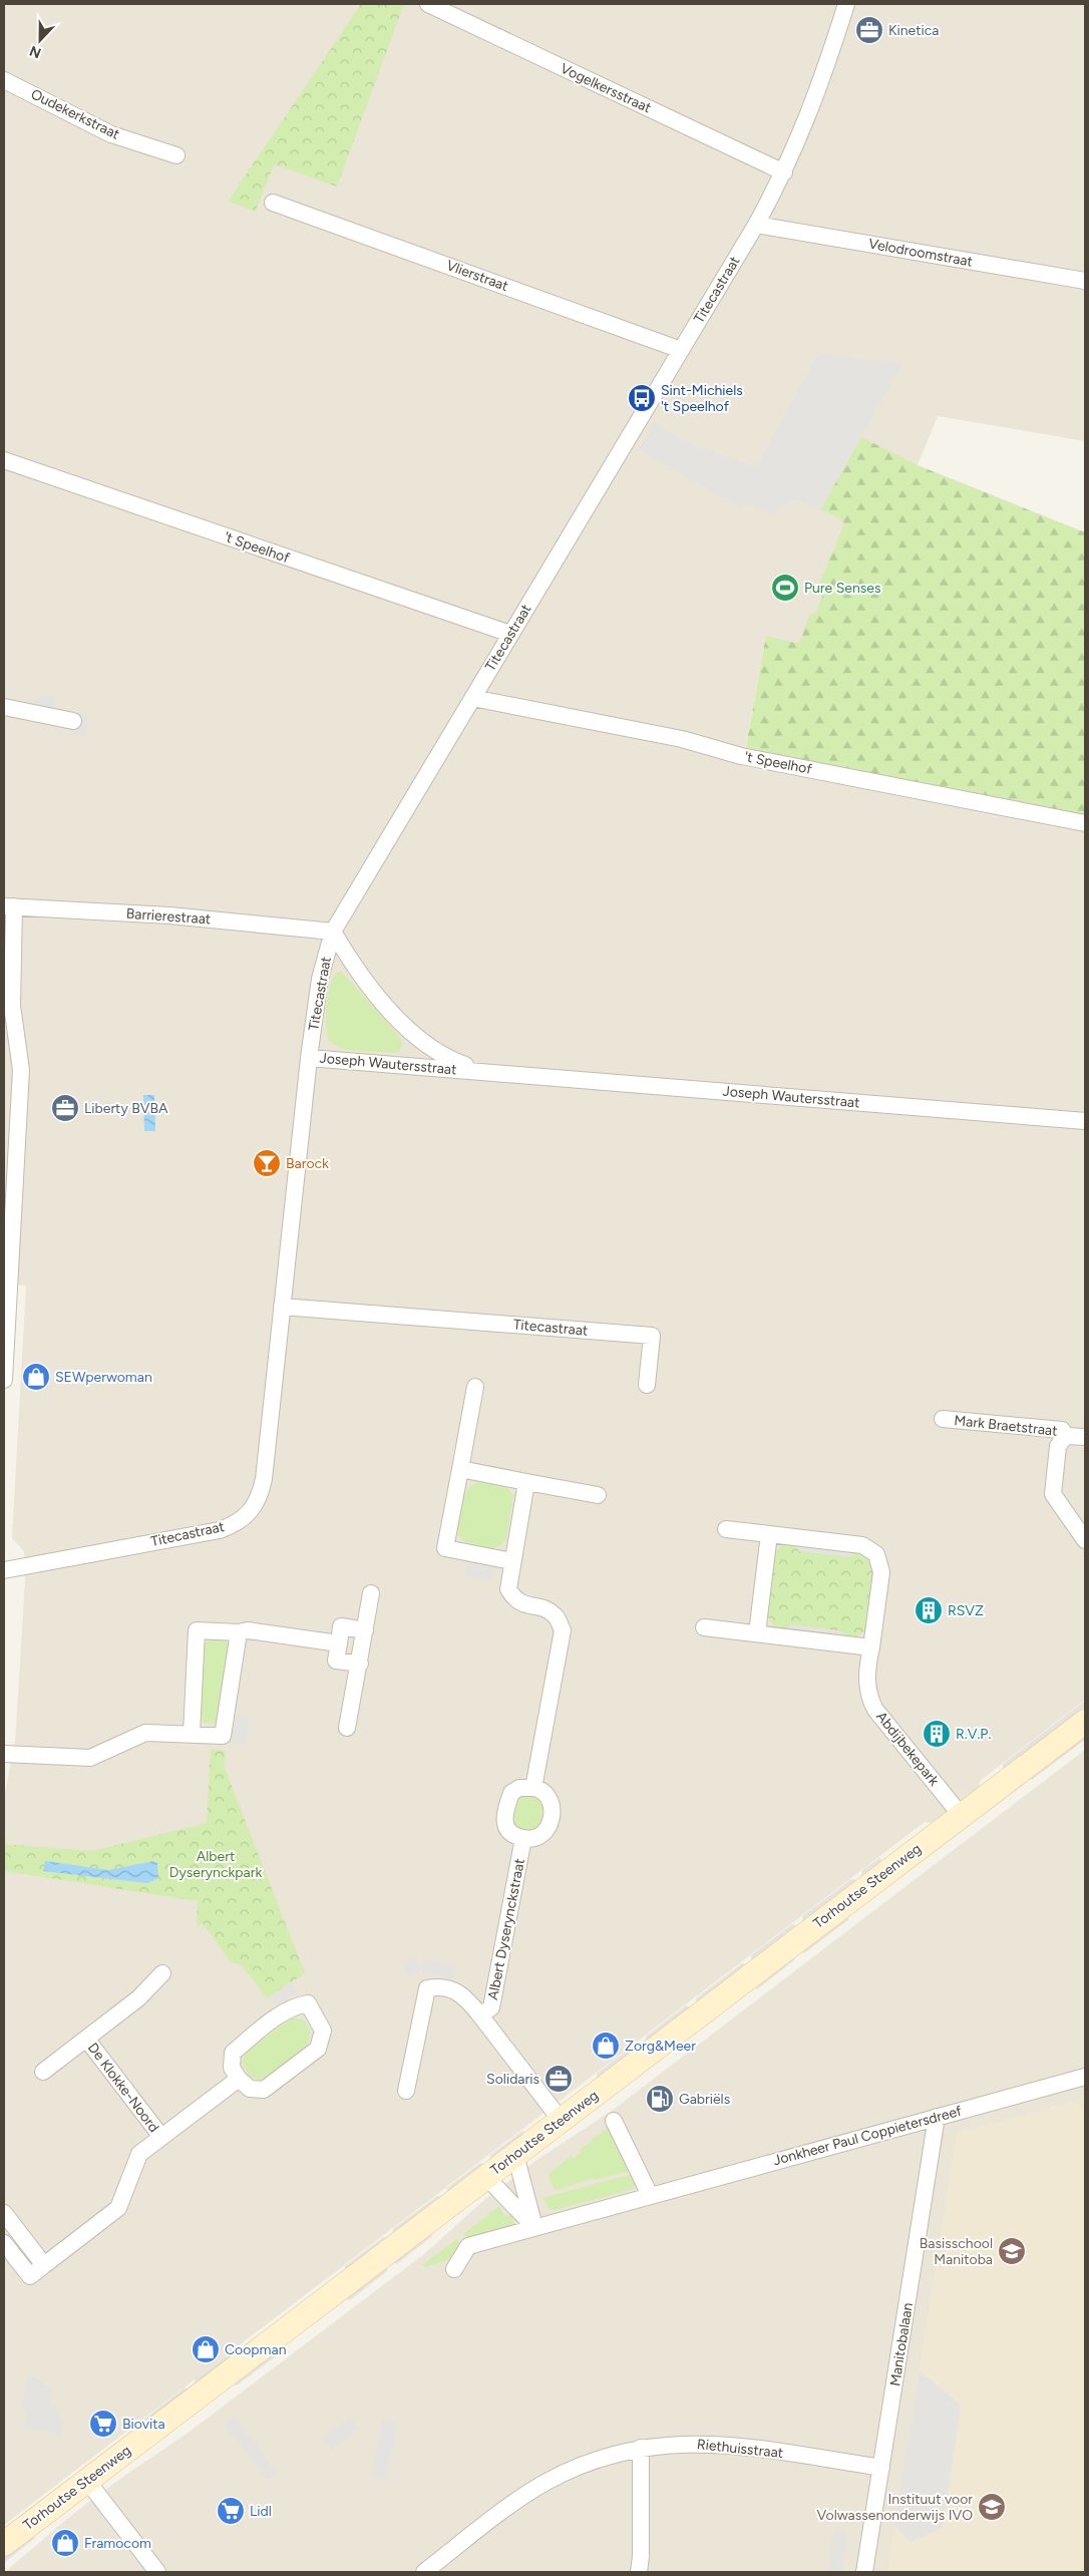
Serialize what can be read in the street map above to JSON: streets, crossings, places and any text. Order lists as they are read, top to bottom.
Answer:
{
  "streets": {
    "main road": ["Torhoutse Steenweg"],
    "street": [
      "Vogelkersstraat",
      "Oudekerkstraat",
      "Velodroomstraat",
      "Vlierstraat",
      "Titecastraat",
      "'t Speelhof",
      "Barrierestraat",
      "Joseph Wautersstraat",
      "Mark Braetstraat",
      "Abdijbekepark",
      "Albert Dyserynckstraat",
      "De Klokke-Noord",
      "Jonkheer Paul Coppietersdreef",
      "Manitobalaan",
      "Riethuisstraat"
    ]
  },
  "crossings": [
    ["Vogelkersstraat", "Titecastraat"],
    ["Velodroomstraat", "Titecastraat"],
    ["Vlierstraat", "Titecastraat"],
    ["Titecastraat", "'t Speelhof"],
    ["Titecastraat", "Barrierestraat"],
    ["Titecastraat", "Joseph Wautersstraat"],
    ["Barrierestraat", "Joseph Wautersstraat"],
    ["Abdijbekepark", "Torhoutse Steenweg"],
    ["Torhoutse Steenweg", "Albert Dyserynckstraat"],
    ["Jonkheer Paul Coppietersdreef", "Manitobalaan"],
    ["Manitobalaan", "Riethuisstraat"]
  ],
  "parks": ["Albert Dyserynckpark"],
  "places": {
    "office": ["Kinetica", "Liberty BVBA", "Solidaris"],
    "bus stop": ["Sint-Michiels 't Speelhof"],
    "sports": ["Pure Senses"],
    "bar": ["Barock"],
    "shop": [
      "SEWperwoman",
      "Zorg&Meer",
      "Coopman",
      "Framocom"
    ],
    "building": ["RSVZ", "R.V.P."],
    "fuel station": ["Gabriëls"],
    "school or university": ["Basisschool Manitoba", "Instituut voor Volwassenonderwijs IVO"],
    "supermarket": ["Biovita", "Lidl"]
  },
  "north": "bottom"
}
